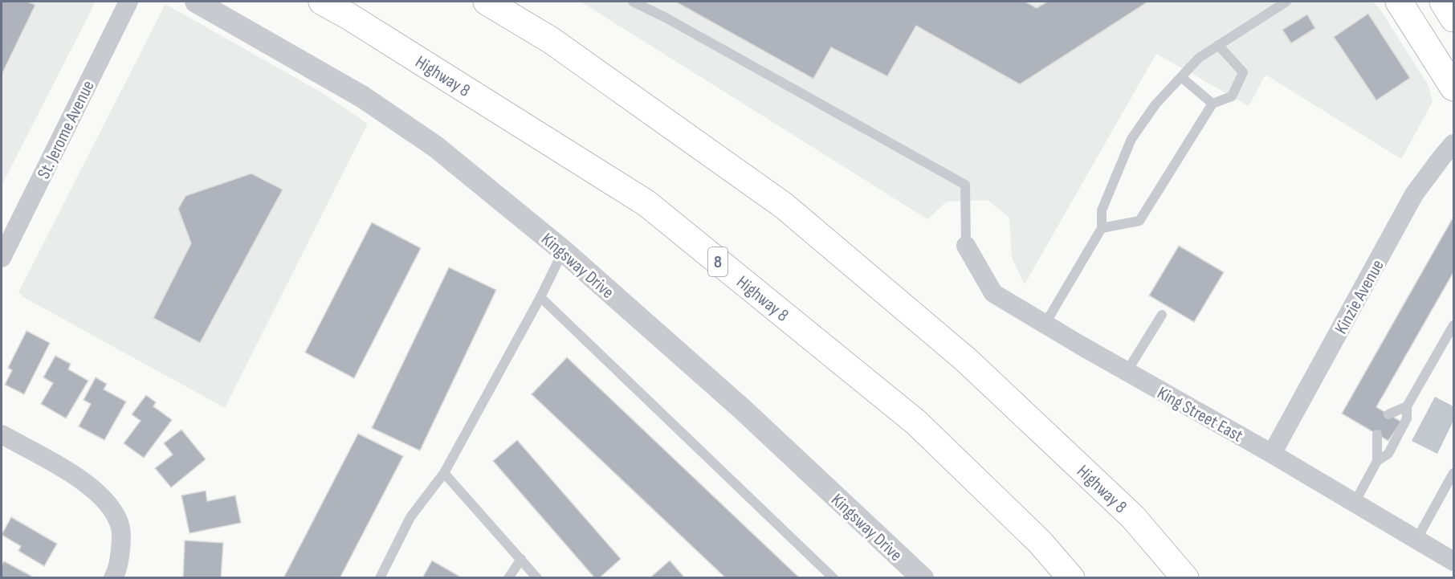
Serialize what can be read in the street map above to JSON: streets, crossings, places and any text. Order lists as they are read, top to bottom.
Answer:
{
  "streets": {
    "main road": ["Highway 8", "8"],
    "street": [
      "St. Jerome Avenue",
      "Kingsway Drive",
      "Kinzie Avenue",
      "King Street East"
    ]
  },
  "crossings": [
    ["Kinzie Avenue", "King Street East"]
  ]
}
